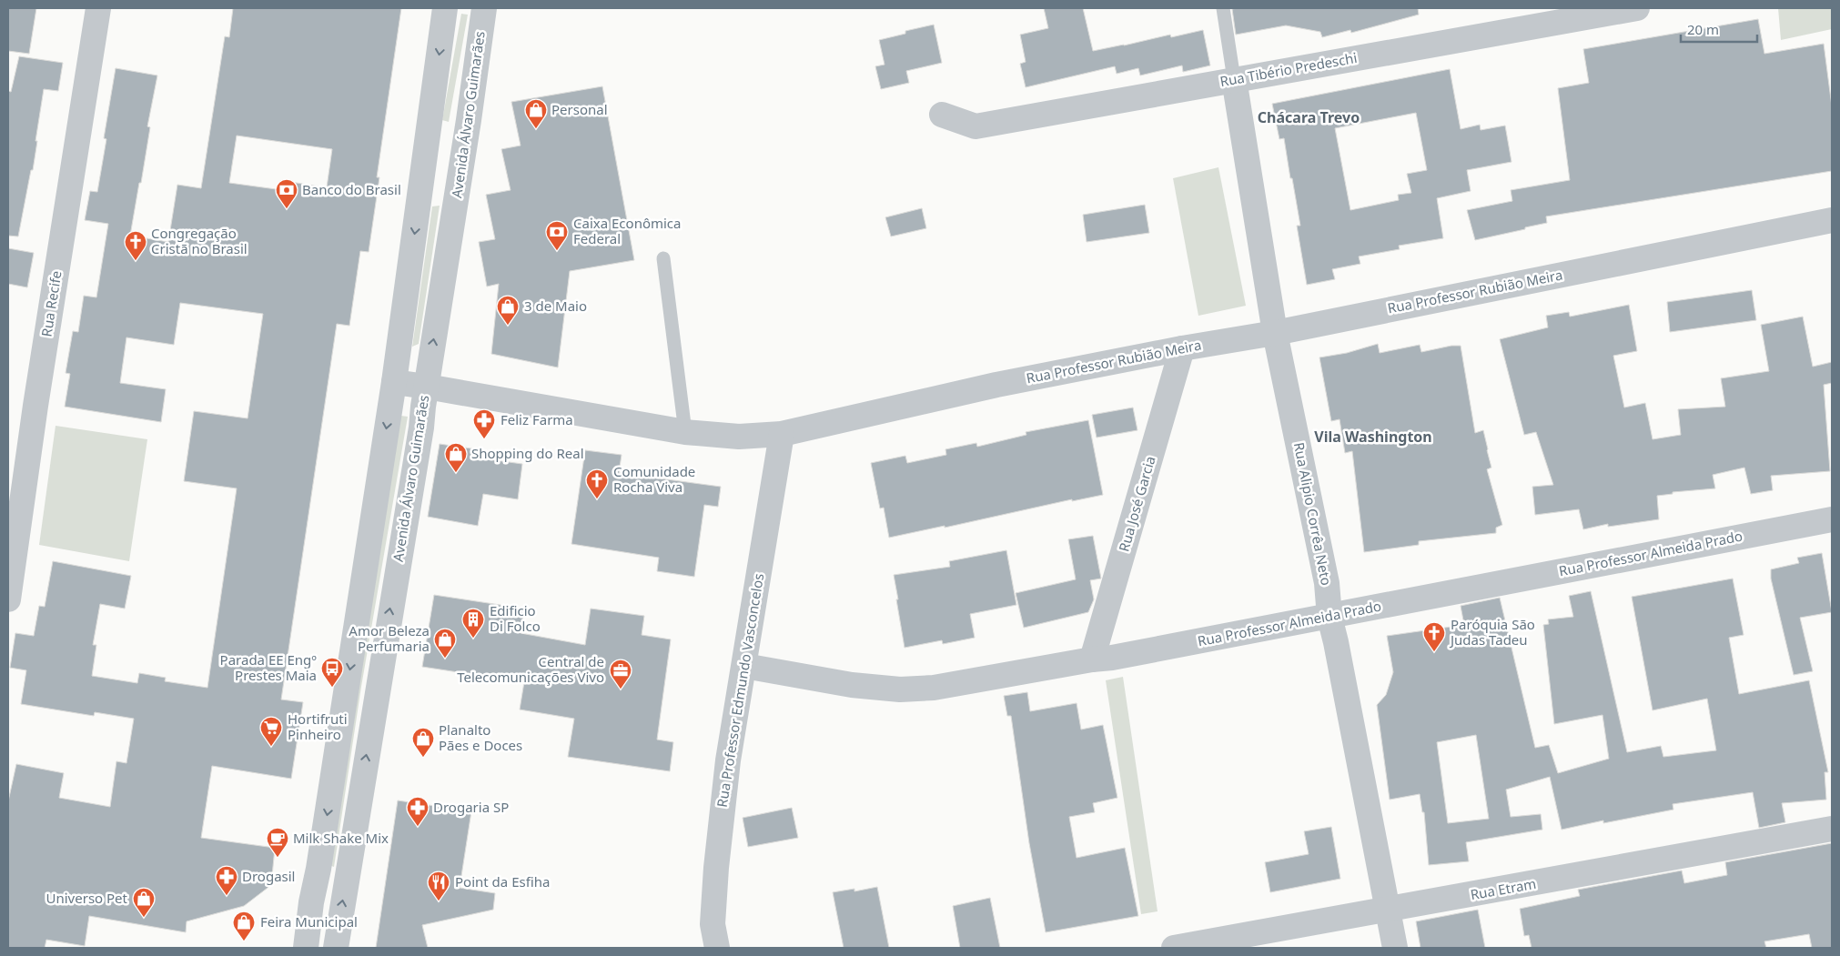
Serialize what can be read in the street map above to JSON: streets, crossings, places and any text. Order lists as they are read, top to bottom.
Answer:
{
  "streets": {
    "street": [
      "Rua Tibério Predeschi",
      "Avenida Álvaro Guimarães",
      "Rua Professor Rubião Meira",
      "Rua Recife",
      "Rua José Garcia",
      "Rua Alipio Corrêa Neto",
      "Rua Professor Almeida Prado",
      "Rua Professor Edmundo Vasconcelos",
      "Rua Etram"
    ]
  },
  "crossings": [
    ["Rua Tibério Predeschi", "Rua Alipio Corrêa Neto"],
    ["Avenida Álvaro Guimarães", "Rua Professor Rubião Meira"],
    ["Rua Professor Rubião Meira", "Rua José Garcia"],
    ["Rua Professor Rubião Meira", "Rua Alipio Corrêa Neto"],
    ["Rua Professor Rubião Meira", "Rua Professor Edmundo Vasconcelos"],
    ["Rua José Garcia", "Rua Professor Almeida Prado"],
    ["Rua Alipio Corrêa Neto", "Rua Professor Almeida Prado"],
    ["Rua Alipio Corrêa Neto", "Rua Etram"],
    ["Rua Professor Almeida Prado", "Rua Professor Edmundo Vasconcelos"]
  ],
  "districts": ["Chácara Trevo", "Vila Washington"],
  "places": {
    "shop": [
      "Personal",
      "3 de Maio",
      "Shopping do Real",
      "Amor Beleza Perfumaria",
      "Planalto Pães e Doces",
      "Universo Pet",
      "Feira Municipal"
    ],
    "bank": ["Banco do Brasil", "Caixa Econômica Federal"],
    "church": ["Congregação Cristã no Brasil", "Comunidade Rocha Viva", "Paróquia São Judas Tadeu"],
    "pharmacy": ["Feliz Farma", "Drogaria SP", "Drogasil"],
    "building": ["Edificio Di Folco"],
    "bus stop": ["Parada EE Engº Prestes Maia"],
    "office": ["Central de Telecomunicações Vivo"],
    "supermarket": ["Hortifruti Pinheiro"],
    "cafe": ["Milk Shake Mix"],
    "restaurant": ["Point da Esfiha"]
  },
  "scale_bar": "20 m"
}
